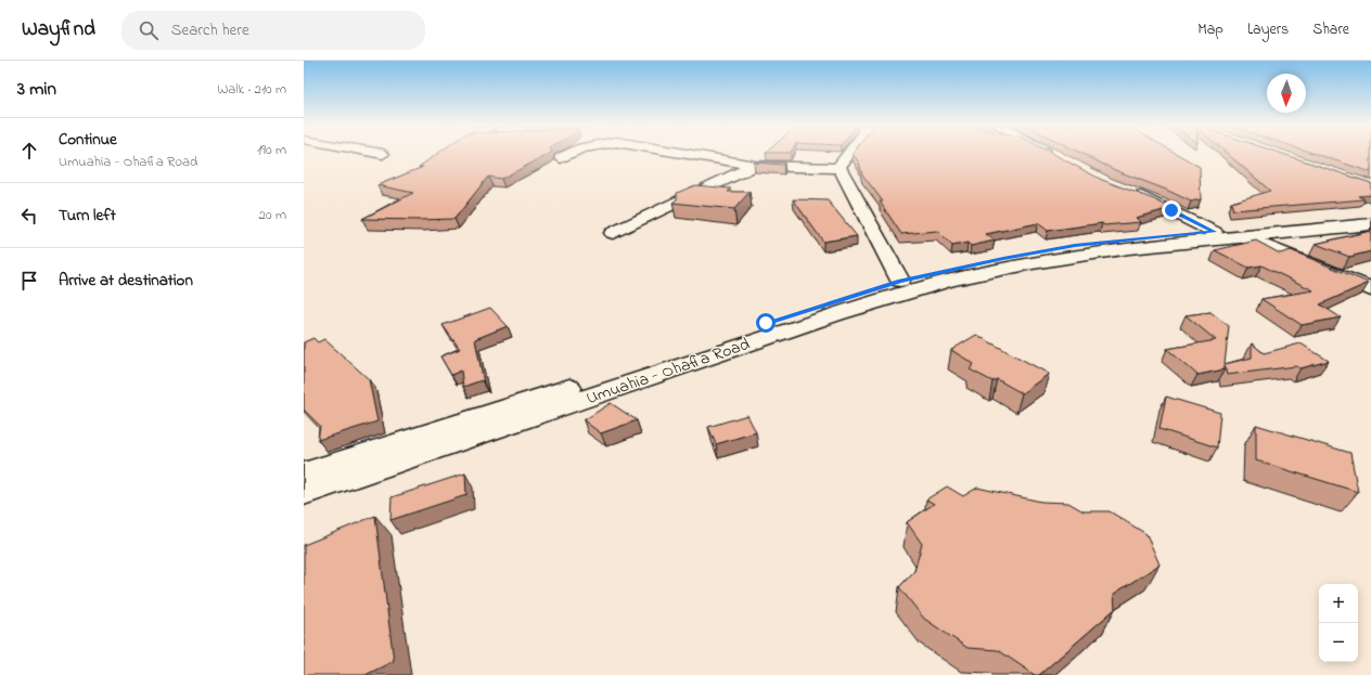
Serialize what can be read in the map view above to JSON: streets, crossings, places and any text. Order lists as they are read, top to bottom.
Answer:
{
  "streets": {
    "main road": ["Umuahia - Ohafia Road"]
  },
  "north": "bottom",
  "page": {
    "header": "Wayfind",
    "search": "Search here",
    "nav": ["Map", "Layers", "Share"],
    "heading": ["3 min", "Walk · 210 m"],
    "list": [
      ["Continue", "Umuahia - Ohafia Road", "190 m"],
      ["Turn left", "20 m"],
      "Arrive at destination"
    ],
    "map_buttons": ["+", "−"]
  }
}
